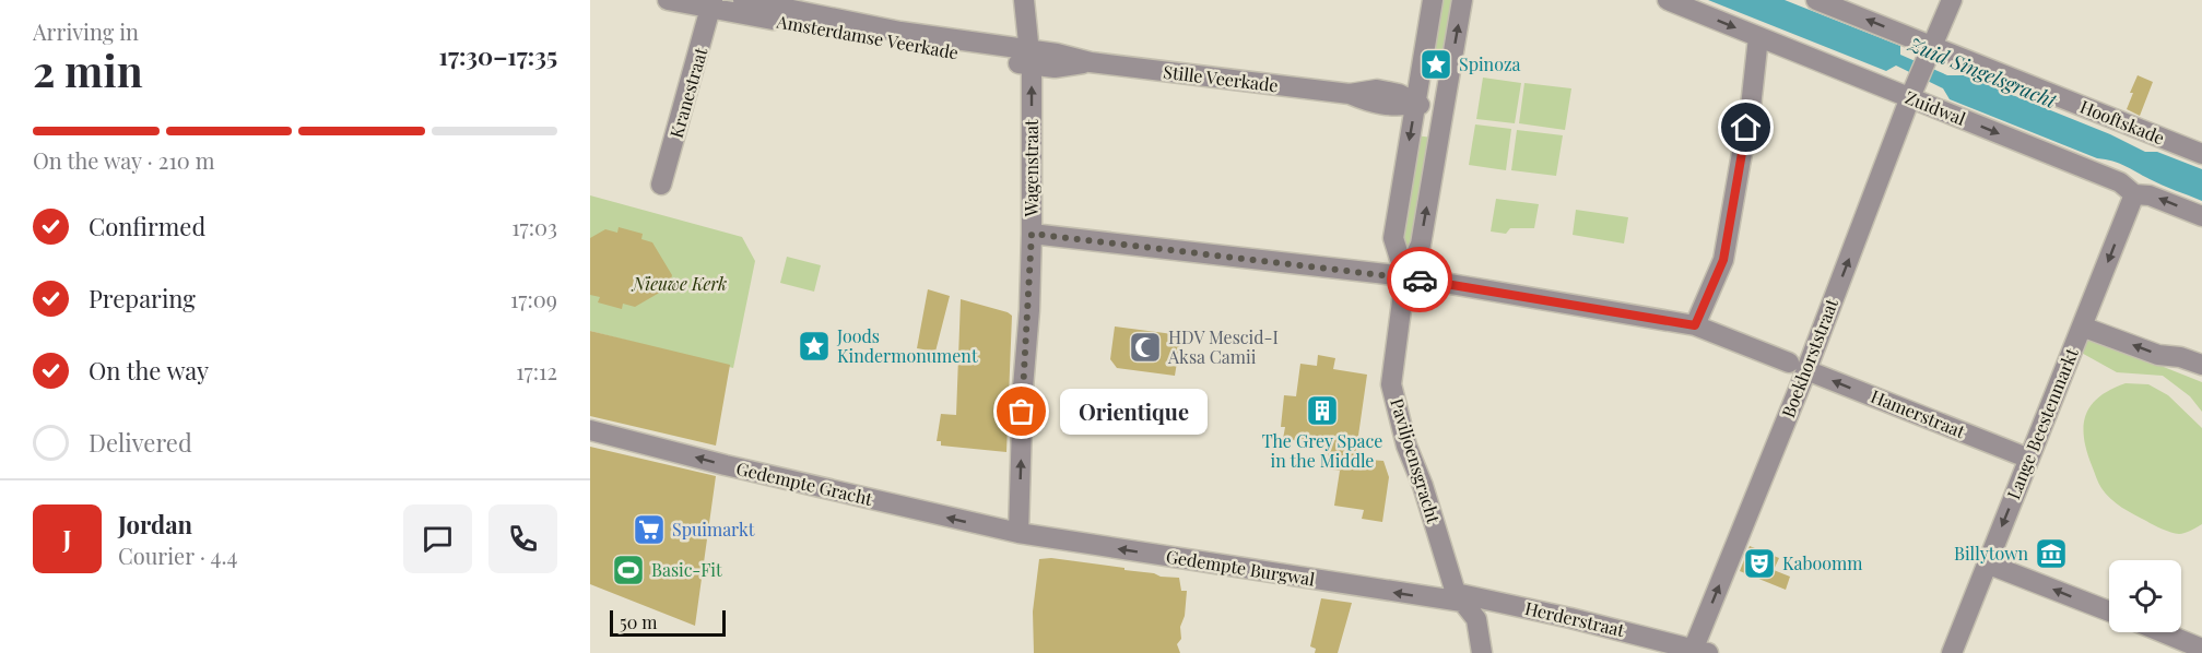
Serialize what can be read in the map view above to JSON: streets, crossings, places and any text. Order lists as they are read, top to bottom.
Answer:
{
  "streets": {
    "street": [
      "Amsterdamse Veerkade",
      "Stille Veerkade",
      "Kranestraat",
      "Zuidwal",
      "Hooftskade",
      "Wagenstraat",
      "Boekhorststraat",
      "Hamerstraat",
      "Lange Beestenmarkt",
      "Paviljoensgracht",
      "Gedempte Gracht",
      "Gedempte Burgwal",
      "Herderstraat"
    ]
  },
  "crossings": [
    ["Amsterdamse Veerkade", "Stille Veerkade"],
    ["Amsterdamse Veerkade", "Kranestraat"],
    ["Amsterdamse Veerkade", "Wagenstraat"],
    ["Stille Veerkade", "Wagenstraat"],
    ["Stille Veerkade", "Paviljoensgracht"],
    ["Zuidwal", "Hooftskade"],
    ["Zuidwal", "Boekhorststraat"],
    ["Zuidwal", "Lange Beestenmarkt"],
    ["Hooftskade", "Boekhorststraat"],
    ["Wagenstraat", "Hamerstraat"],
    ["Wagenstraat", "Gedempte Gracht"],
    ["Wagenstraat", "Gedempte Burgwal"],
    ["Boekhorststraat", "Hamerstraat"],
    ["Boekhorststraat", "Herderstraat"],
    ["Hamerstraat", "Lange Beestenmarkt"],
    ["Hamerstraat", "Paviljoensgracht"],
    ["Paviljoensgracht", "Gedempte Burgwal"],
    ["Paviljoensgracht", "Herderstraat"],
    ["Gedempte Gracht", "Gedempte Burgwal"],
    ["Gedempte Burgwal", "Herderstraat"]
  ],
  "one_way": [
    "Wagenstraat",
    "Lange Beestenmarkt",
    "Gedempte Gracht",
    "Gedempte Burgwal"
  ],
  "water": ["Zuid Singelsgracht"],
  "parks": ["Nieuwe Kerk"],
  "places": {
    "place": ["Spinoza", "Joods Kindermonument"],
    "mosque": ["HDV Mescid-I Aksa Camii"],
    "building": ["The Grey Space in the Middle"],
    "other": ["Orientique"],
    "supermarket": ["Spuimarkt"],
    "museum": ["Billytown"],
    "theatre": ["Kaboomm"],
    "sports": ["Basic-Fit"]
  },
  "scale_bar": "50 m",
  "page": {
    "heading": ["2 min", "Arriving in", "17:30–17:35"],
    "panel": ["Jordan", "Courier · 4.4"],
    "bar": "On the way · 210 m",
    "list": [
      ["Confirmed", "17:03"],
      ["Preparing", "17:09"],
      ["On the way", "17:12"],
      "Delivered"
    ],
    "bubble": "Orientique",
    "round": "J",
    "scale": "50 m"
  }
}
